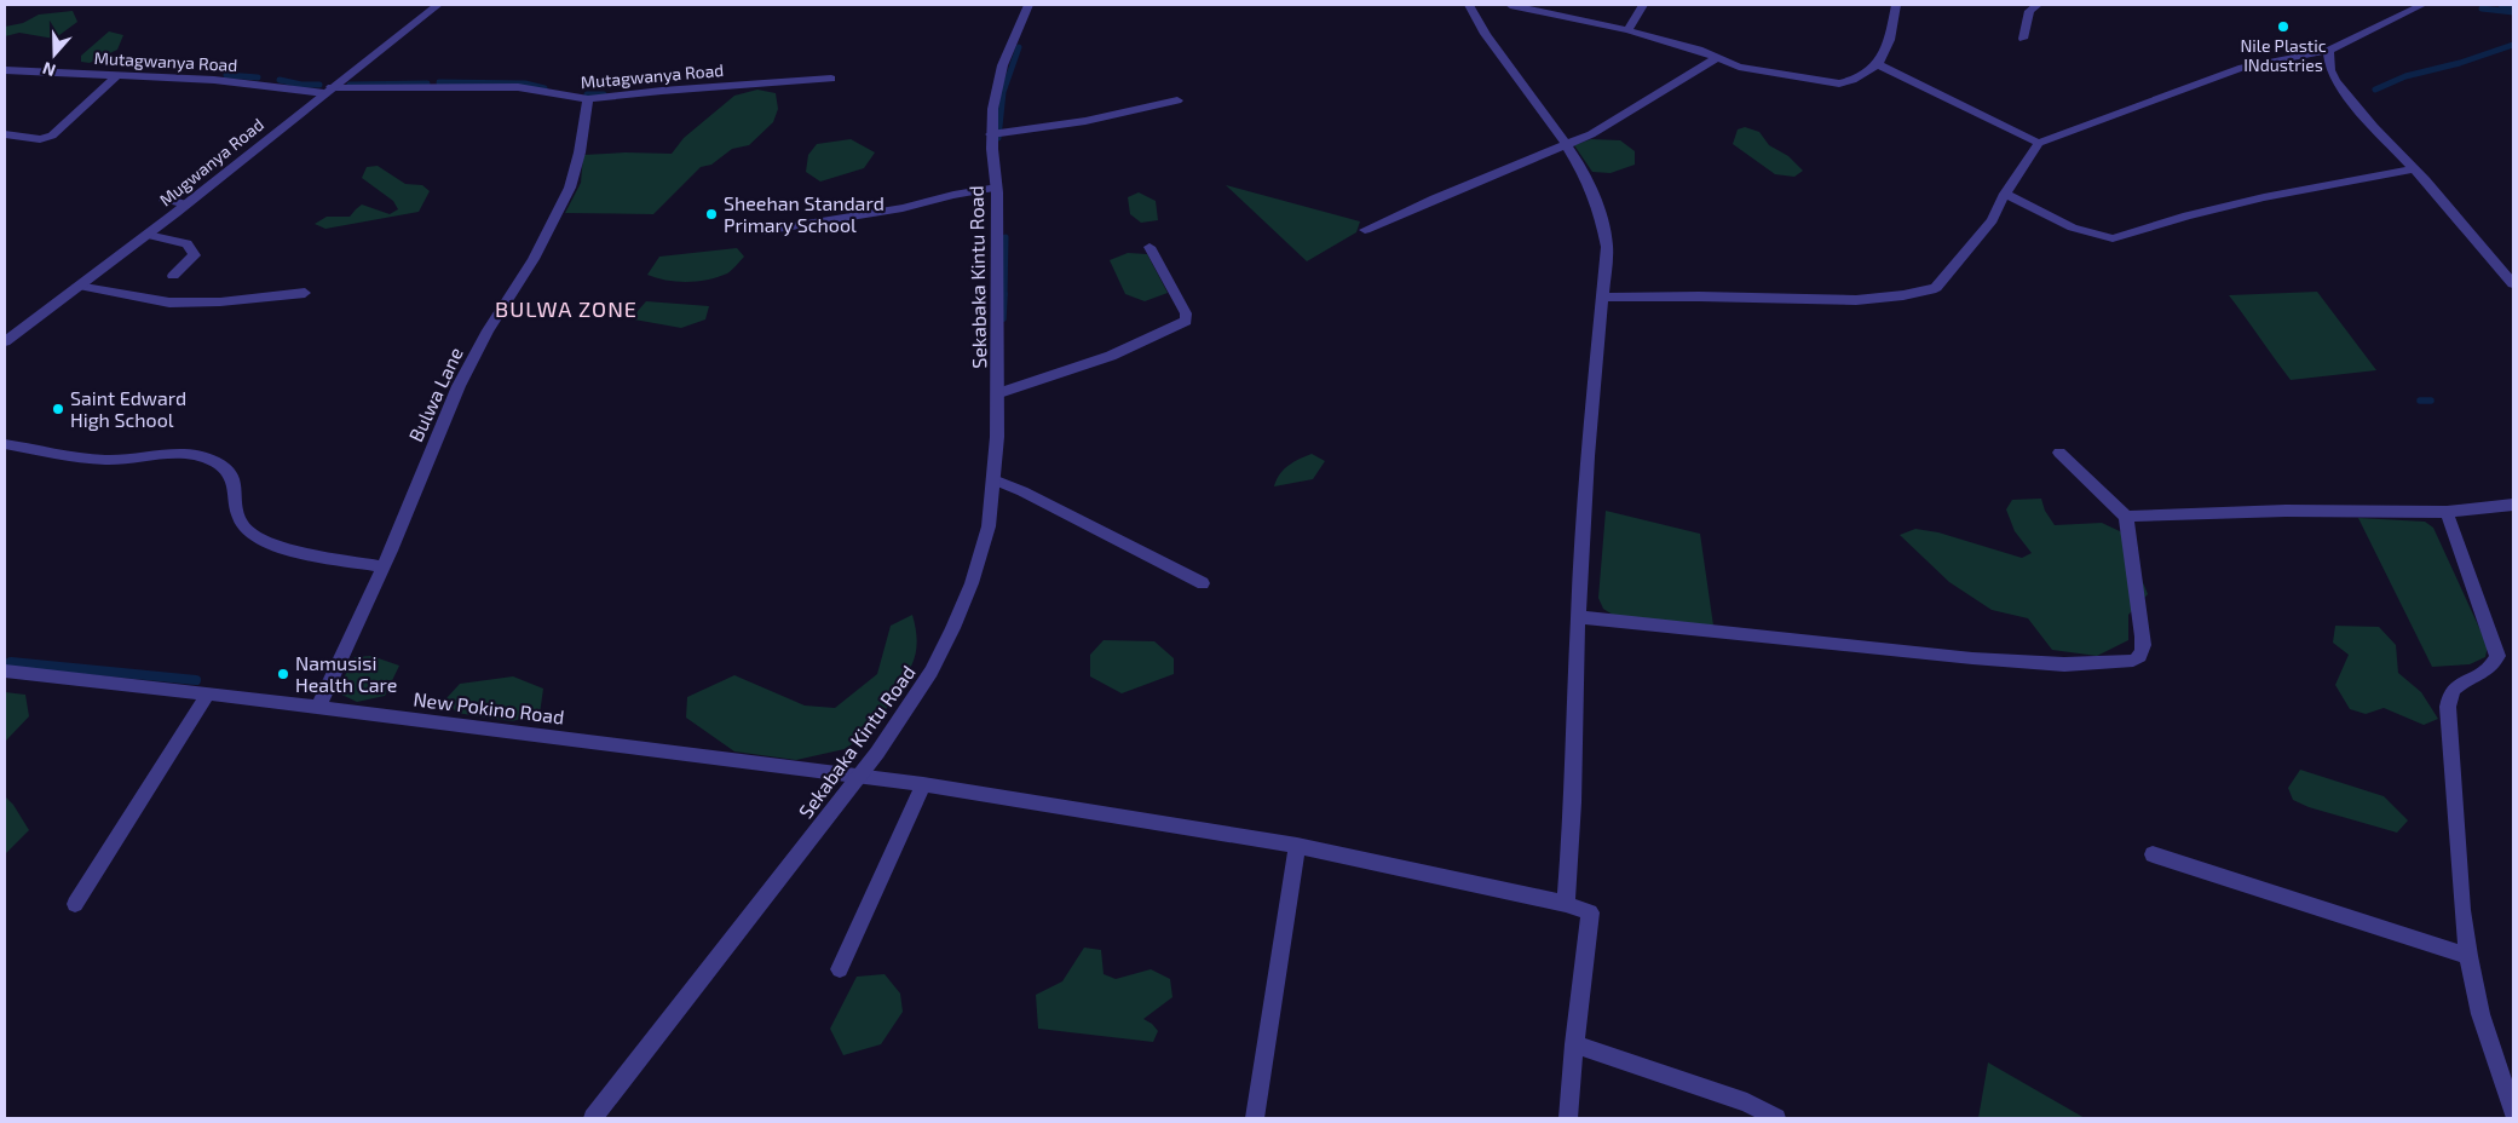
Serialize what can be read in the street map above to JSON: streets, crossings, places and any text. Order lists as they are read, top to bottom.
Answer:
{
  "streets": {
    "street": [
      "Mutagwanya Road",
      "Mugwanya Road",
      "Sekabaka Kintu Road",
      "Bulwa Lane",
      "New Pokino Road"
    ]
  },
  "crossings": [
    ["Mutagwanya Road", "Mugwanya Road"],
    ["Mutagwanya Road", "Bulwa Lane"],
    ["Sekabaka Kintu Road", "New Pokino Road"],
    ["Bulwa Lane", "New Pokino Road"]
  ],
  "districts": ["BULWA ZONE"],
  "places": [
    "Nile Plastic INdustries",
    "Sheehan Standard Primary School",
    "Saint Edward High School",
    "Namusisi Health Care"
  ],
  "north": "bottom"
}
